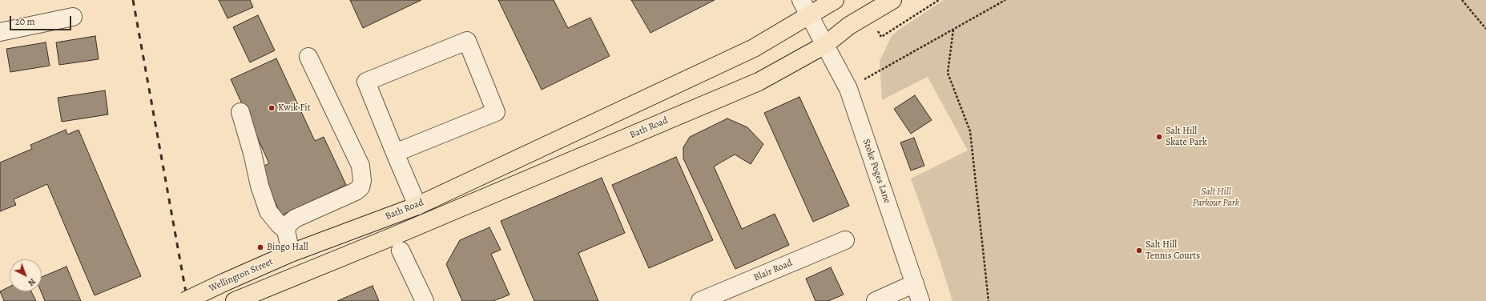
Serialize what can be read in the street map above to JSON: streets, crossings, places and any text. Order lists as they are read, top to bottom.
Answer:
{
  "streets": {
    "main road": ["Bath Road", "Wellington Street"],
    "street": ["Stoke Poges Lane", "Blair Road"]
  },
  "crossings": [
    ["Bath Road", "Stoke Poges Lane"],
    ["Bath Road", "Wellington Street"]
  ],
  "parks": ["Salt Hill Parkour Park"],
  "places": [
    "Kwik Fit",
    "Salt Hill Skate Park",
    "Bingo Hall",
    "Salt Hill Tennis Courts"
  ],
  "scale_bar": "20 m",
  "north": "bottom right"
}
